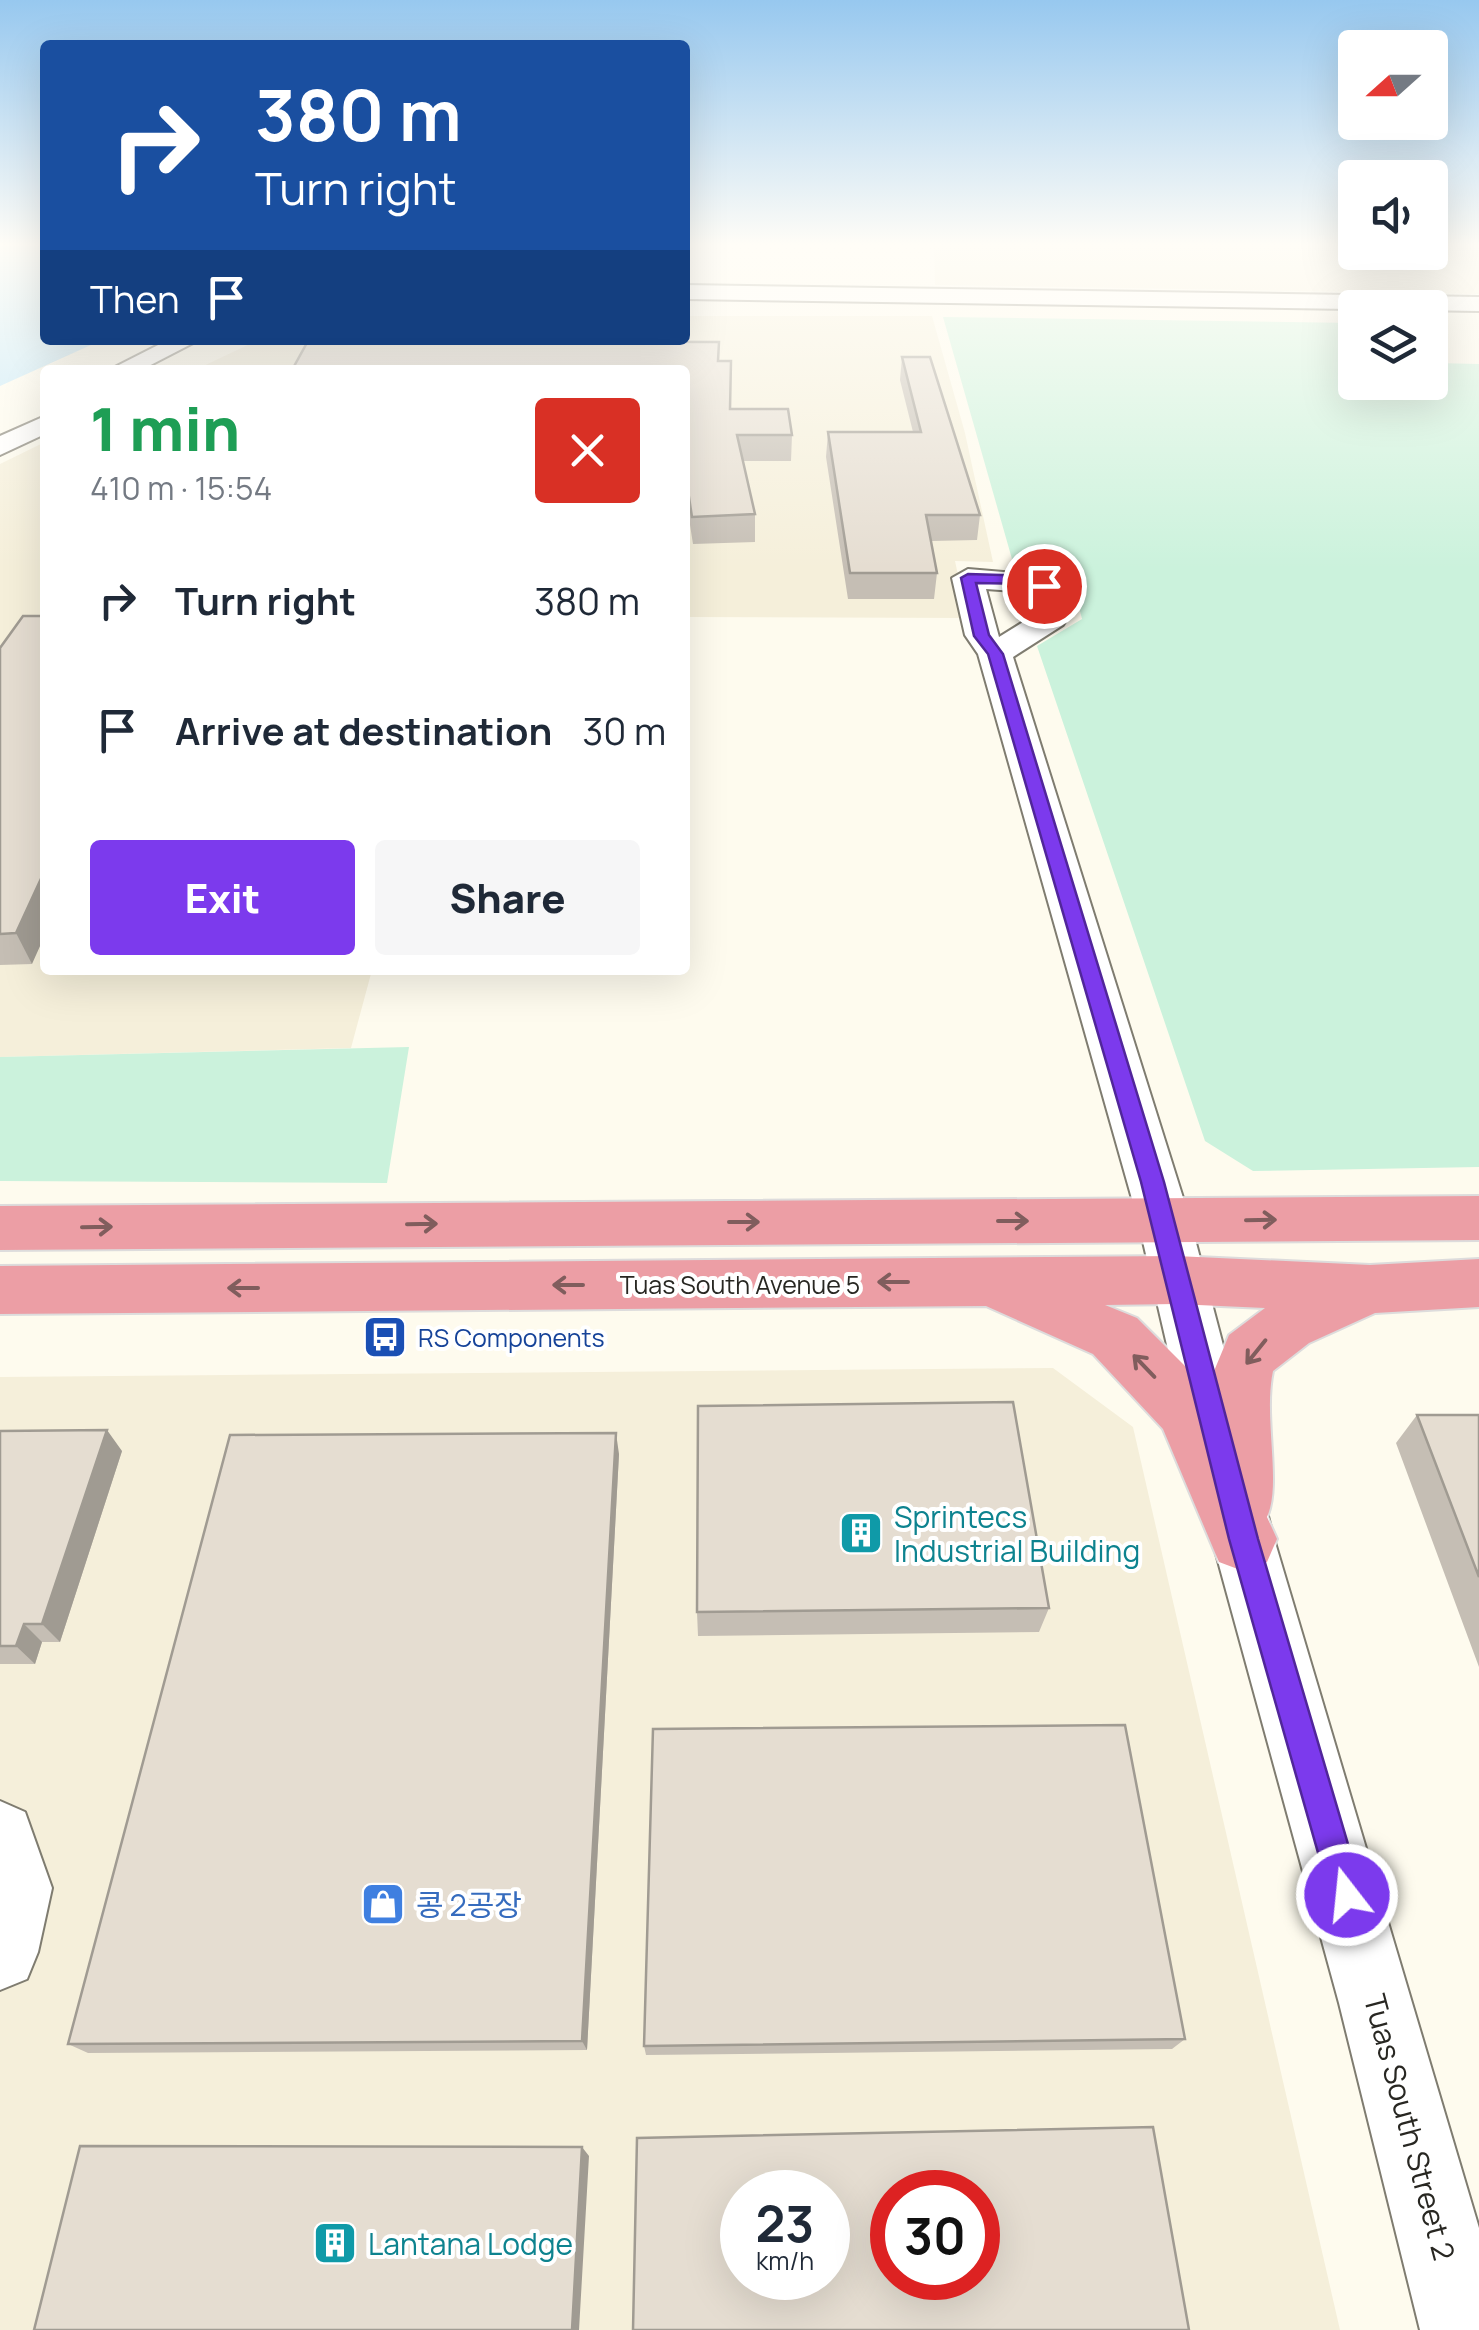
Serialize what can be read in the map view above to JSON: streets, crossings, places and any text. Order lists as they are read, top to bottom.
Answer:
{
  "streets": {
    "main road": ["Tuas South Avenue 5"],
    "street": ["Tuas South Street 2"]
  },
  "crossings": [
    ["Tuas South Avenue 5", "Tuas South Street 2"]
  ],
  "places": {
    "bus stop": ["RS Components"],
    "building": ["Sprintecs Industrial Building", "Lantana Lodge"],
    "shop": ["콩 2공장"]
  },
  "north": "left",
  "page": {
    "turn": ["380 m", "Turn right"],
    "then": "Then",
    "heading": ["1 min", "410 m · 15:54"],
    "list": [
      {
        "name": "Turn right",
        "value": "380 m"
      },
      {
        "name": "Arrive at destination",
        "value": "30 m"
      }
    ],
    "buttons": ["Exit", "Share"],
    "speed": "23 km/h",
    "limit": "30"
  }
}
